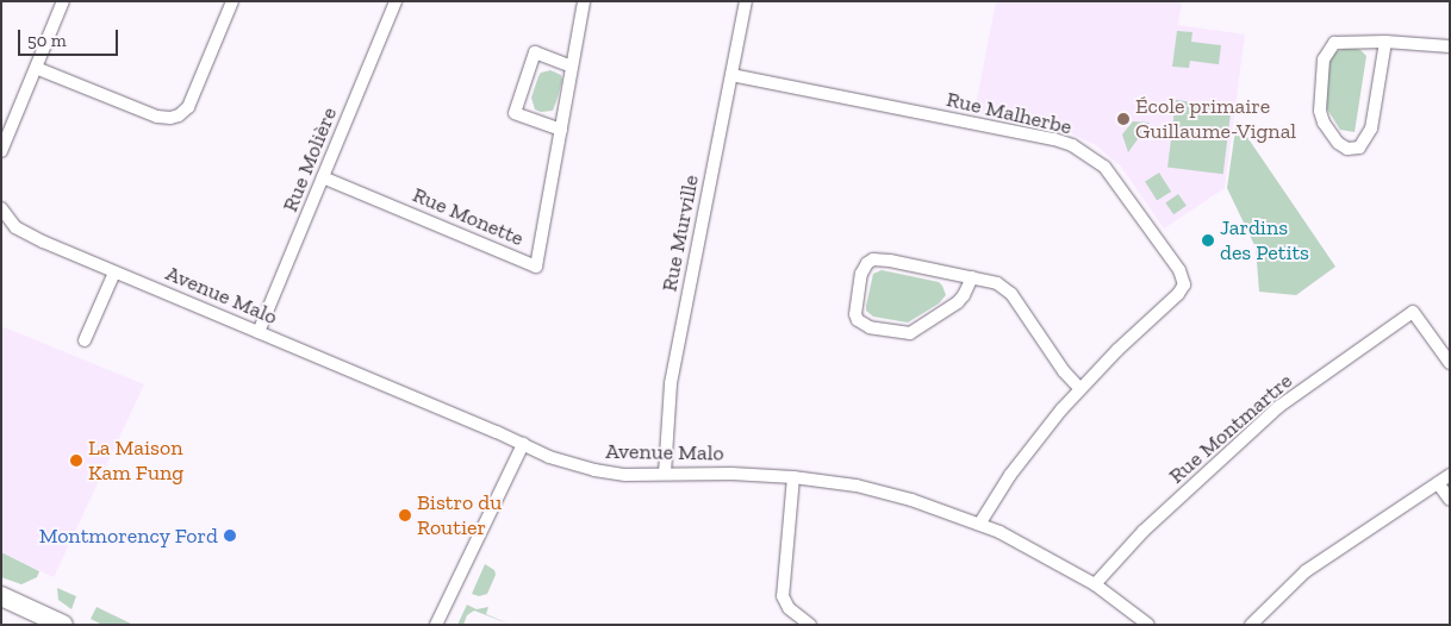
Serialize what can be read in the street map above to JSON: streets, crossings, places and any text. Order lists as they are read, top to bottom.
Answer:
{
  "streets": {
    "street": [
      "Rue Malherbe",
      "Rue Molière",
      "Rue Monette",
      "Rue Murville",
      "Avenue Malo",
      "Rue Montmartre"
    ]
  },
  "crossings": [
    ["Rue Malherbe", "Rue Murville"],
    ["Rue Malherbe", "Avenue Malo"],
    ["Rue Molière", "Rue Monette"],
    ["Rue Molière", "Avenue Malo"],
    ["Rue Murville", "Avenue Malo"],
    ["Avenue Malo", "Rue Montmartre"]
  ],
  "places": [
    "École primaire Guillaume-Vignal",
    "Jardins des Petits",
    "La Maison Kam Fung",
    "Bistro du Routier",
    "Montmorency Ford"
  ],
  "scale_bar": "50 m"
}
